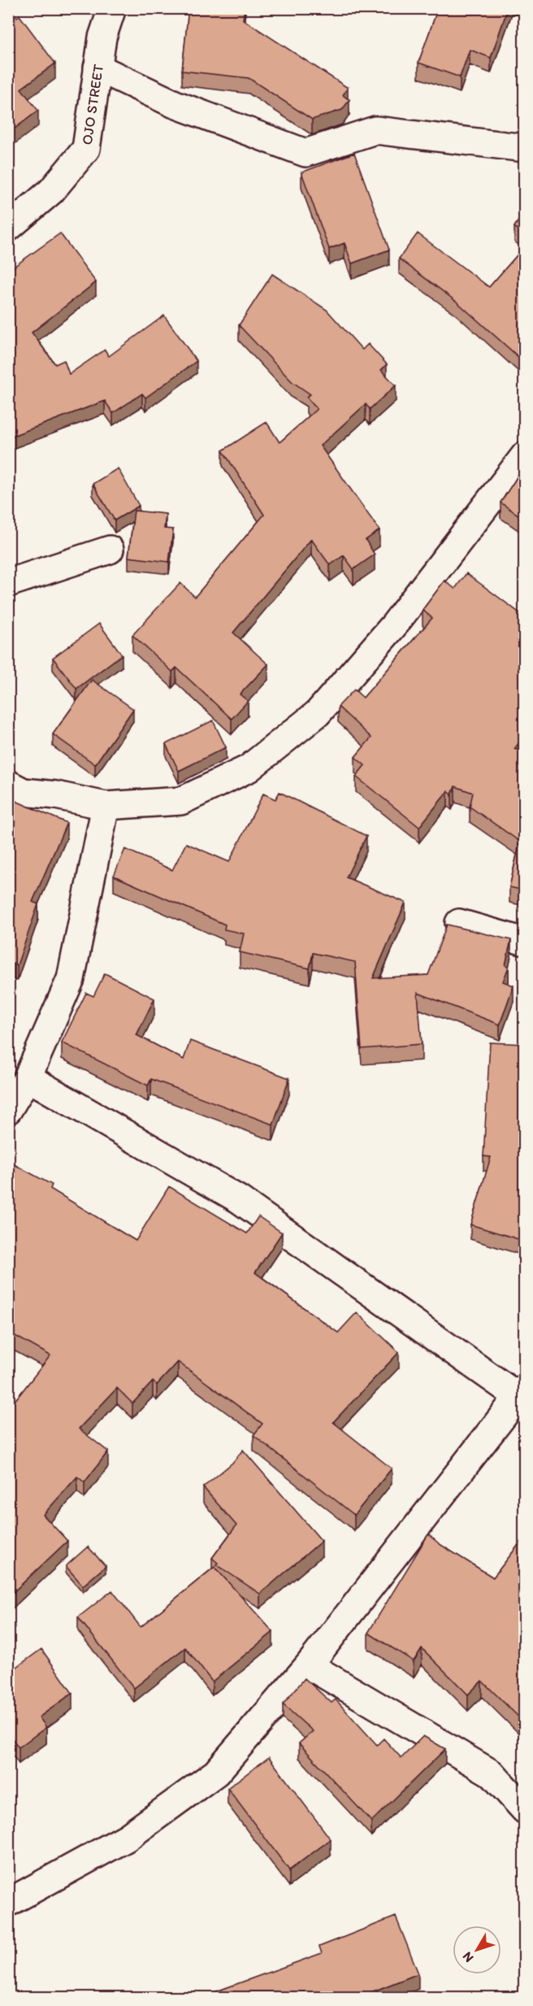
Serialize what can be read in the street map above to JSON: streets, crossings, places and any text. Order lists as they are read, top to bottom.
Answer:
{
  "streets": {
    "street": ["OJO STREET"]
  },
  "north": "bottom left"
}
